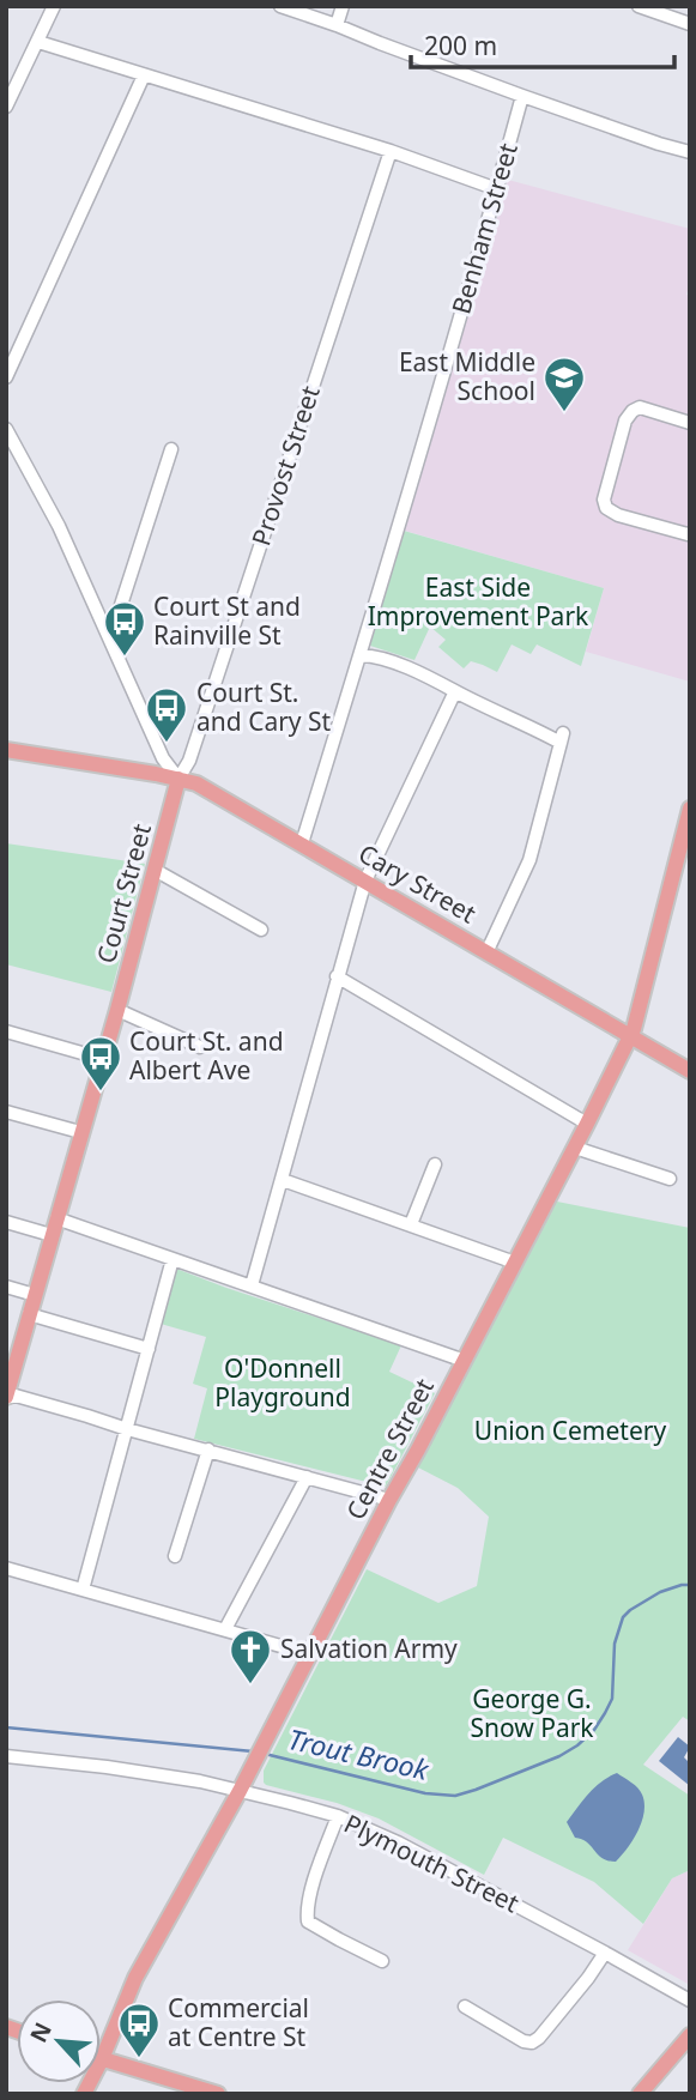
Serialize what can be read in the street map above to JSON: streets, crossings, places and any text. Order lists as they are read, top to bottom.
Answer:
{
  "streets": {
    "main road": ["Cary Street", "Court Street", "Centre Street"],
    "street": ["Benham Street", "Provost Street", "Plymouth Street"]
  },
  "crossings": [
    ["Benham Street", "Cary Street"],
    ["Provost Street", "Cary Street"],
    ["Provost Street", "Court Street"],
    ["Cary Street", "Court Street"],
    ["Cary Street", "Centre Street"],
    ["Centre Street", "Plymouth Street"]
  ],
  "water": ["Trout Brook"],
  "parks": [
    "East Side Improvement Park",
    "O'Donnell Playground",
    "Union Cemetery",
    "George G. Snow Park"
  ],
  "places": {
    "school or university": ["East Middle School"],
    "bus stop": [
      "Court St and Rainville St",
      "Court St. and Cary St",
      "Court St. and Albert Ave",
      "Commercial at Centre St"
    ],
    "church": ["Salvation Army"]
  },
  "scale_bar": "200 m",
  "north": "top left"
}
